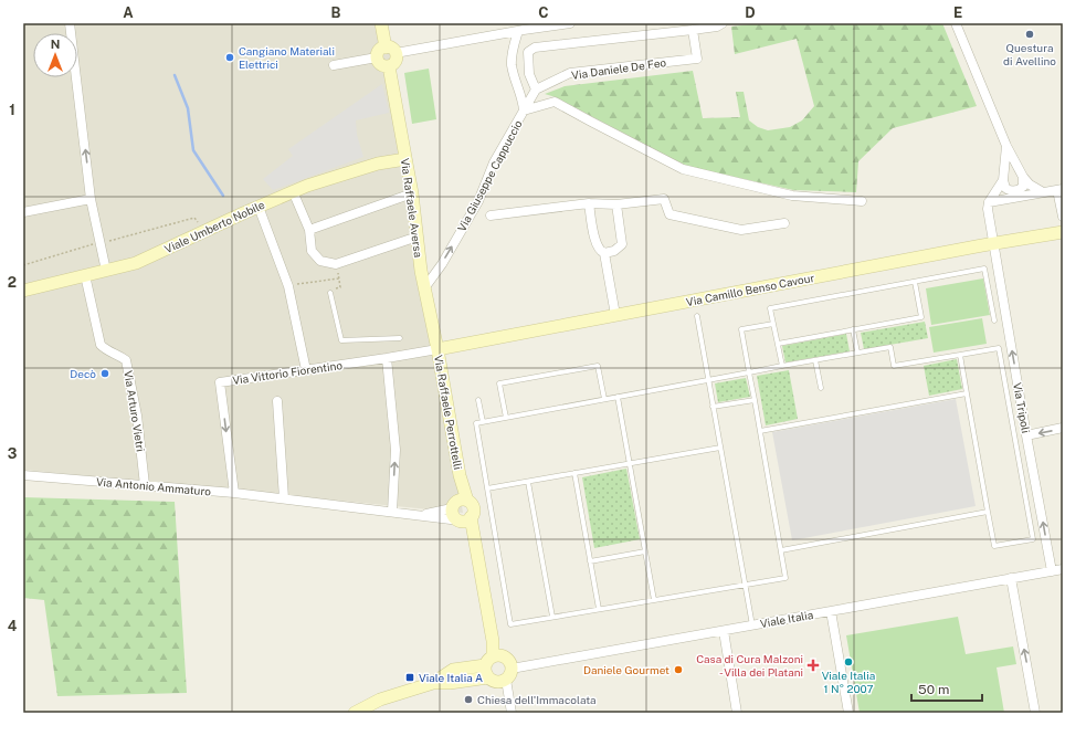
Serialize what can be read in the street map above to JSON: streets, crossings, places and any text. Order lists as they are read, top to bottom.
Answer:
{
  "streets": {
    "main road": [
      "Via Raffaele Aversa",
      "Viale Umberto Nobile",
      "Via Camillo Benso Cavour",
      "Via Raffaele Perrottelli"
    ],
    "street": [
      "Via Daniele De Feo",
      "Via Giuseppe Cappuccio",
      "Via Vittorio Fiorentino",
      "Via Tripoli",
      "Via Arturo Vietri",
      "Via Antonio Ammaturo",
      "Viale Italia"
    ]
  },
  "crossings": [
    ["Via Giuseppe Cappuccio", "Via Raffaele Aversa"],
    ["Via Raffaele Aversa", "Viale Umberto Nobile"],
    ["Via Raffaele Aversa", "Via Camillo Benso Cavour"],
    ["Via Raffaele Aversa", "Via Vittorio Fiorentino"],
    ["Via Raffaele Aversa", "Via Raffaele Perrottelli"],
    ["Viale Umberto Nobile", "Via Arturo Vietri"],
    ["Via Camillo Benso Cavour", "Via Vittorio Fiorentino"],
    ["Via Camillo Benso Cavour", "Via Tripoli"],
    ["Via Camillo Benso Cavour", "Via Raffaele Perrottelli"],
    ["Via Vittorio Fiorentino", "Via Raffaele Perrottelli"],
    ["Via Vittorio Fiorentino", "Via Antonio Ammaturo"],
    ["Via Tripoli", "Viale Italia"],
    ["Via Arturo Vietri", "Via Antonio Ammaturo"]
  ],
  "one_way": ["Via Giuseppe Cappuccio", "Via Tripoli"],
  "places": {
    "other": [
      "Questura di Avellino",
      "Cangiano Materiali Elettrici",
      "Decò",
      "Viale Italia 1 N° 2007",
      "Daniele Gourmet",
      "Chiesa dell'Immacolata"
    ],
    "health": ["Casa di Cura Malzoni - Villa dei Platani"],
    "transit": ["Viale Italia A"]
  },
  "scale_bar": "50 m",
  "north": "top",
  "grid": {
    "columns": [
      "A",
      "B",
      "C",
      "D",
      "E"
    ],
    "rows": [
      "1",
      "2",
      "3",
      "4"
    ]
  }
}
